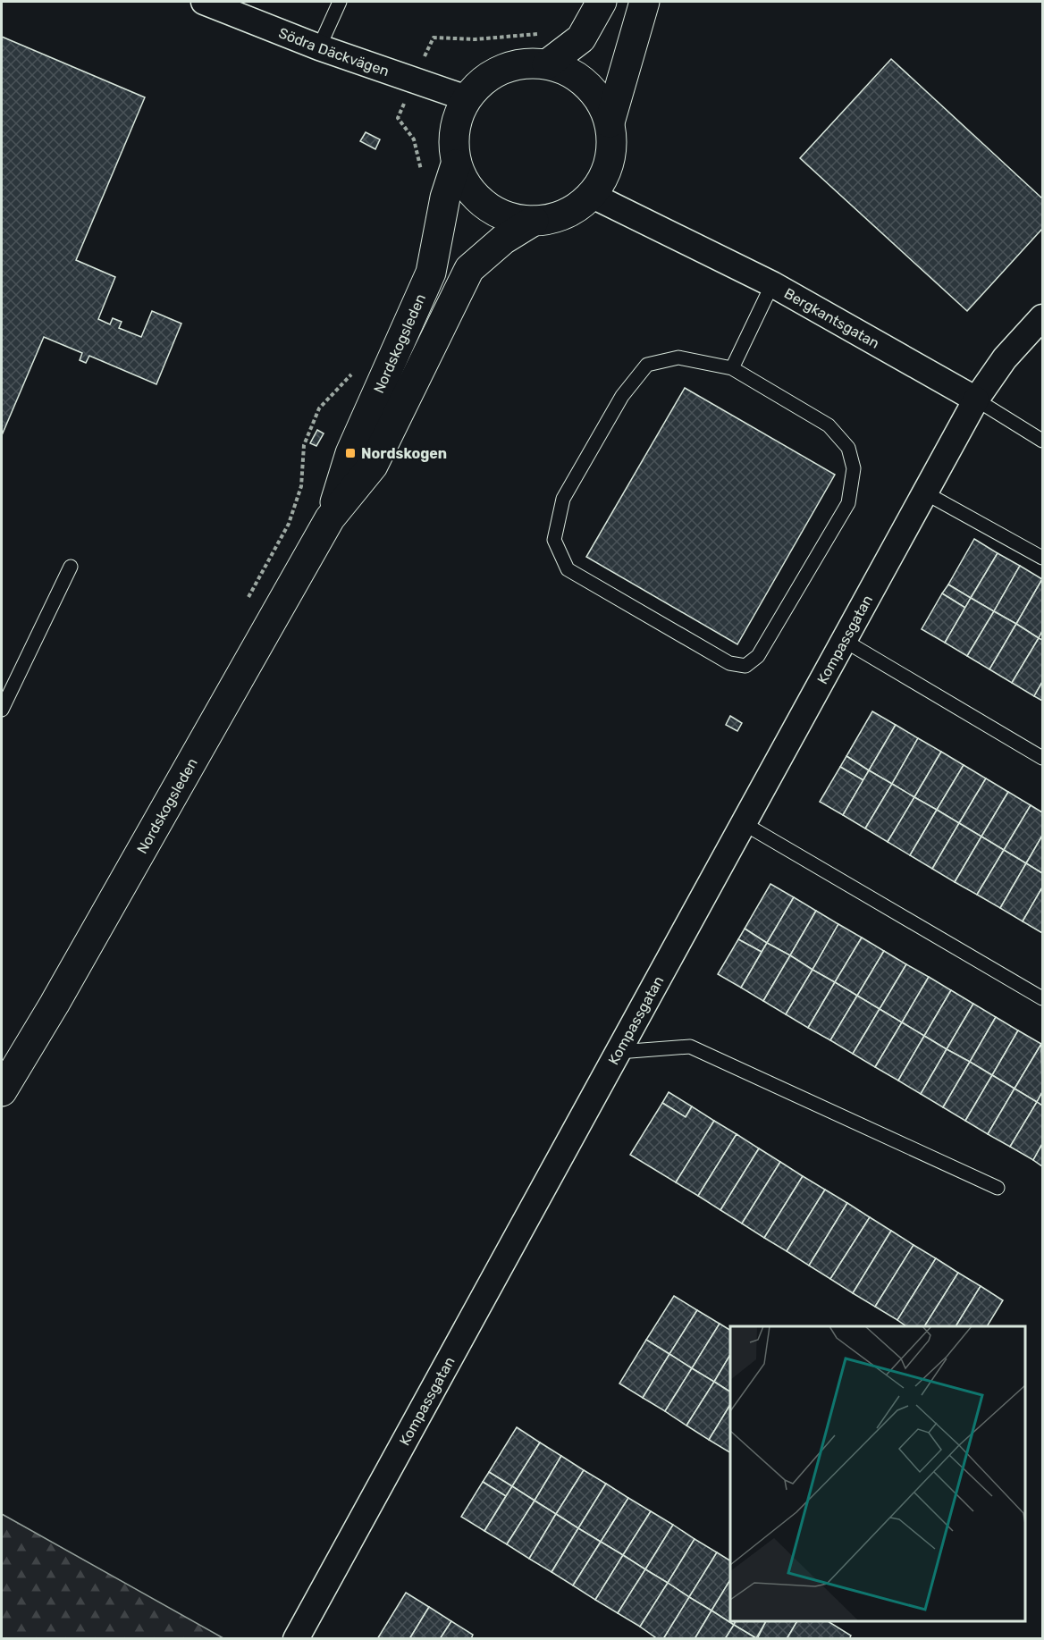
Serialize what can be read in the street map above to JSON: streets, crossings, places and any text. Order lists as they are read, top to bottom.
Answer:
{
  "streets": {
    "main road": ["Nordskogsleden"],
    "street": ["Södra Däckvägen", "Bergkantsgatan", "Kompassgatan"]
  },
  "crossings": [
    ["Södra Däckvägen", "Bergkantsgatan"],
    ["Södra Däckvägen", "Nordskogsleden"],
    ["Bergkantsgatan", "Nordskogsleden"],
    ["Bergkantsgatan", "Kompassgatan"]
  ],
  "places": {
    "transit": ["Nordskogen"]
  }
}
